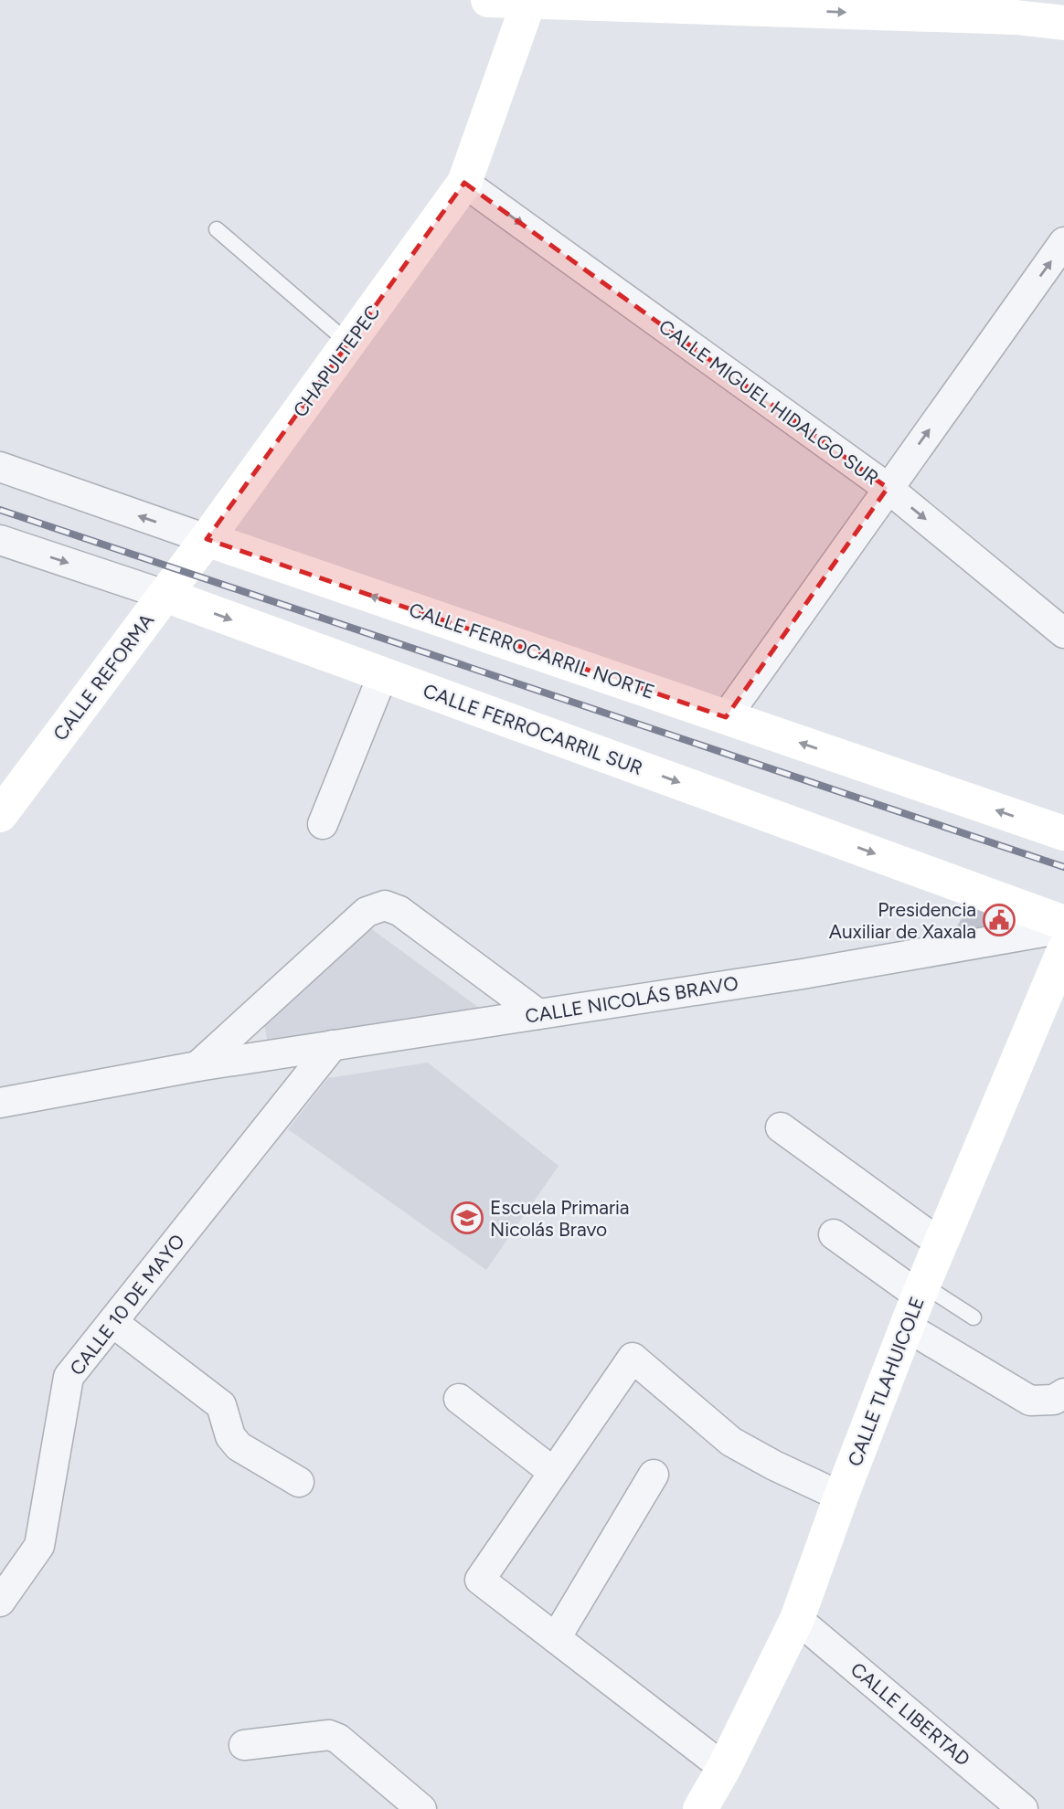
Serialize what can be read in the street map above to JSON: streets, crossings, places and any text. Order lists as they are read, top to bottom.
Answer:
{
  "streets": {
    "main road": [
      "CHAPULTEPEC",
      "CALLE FERROCARRIL NORTE",
      "CALLE REFORMA",
      "CALLE FERROCARRIL SUR",
      "CALLE TLAHUICOLE"
    ],
    "street": [
      "CALLE MIGUEL HIDALGO SUR",
      "CALLE NICOLÁS BRAVO",
      "CALLE 10 DE MAYO",
      "CALLE LIBERTAD"
    ]
  },
  "crossings": [
    ["CHAPULTEPEC", "CALLE MIGUEL HIDALGO SUR"],
    ["CHAPULTEPEC", "CALLE FERROCARRIL NORTE"],
    ["CHAPULTEPEC", "CALLE REFORMA"],
    ["CALLE FERROCARRIL NORTE", "CALLE REFORMA"],
    ["CALLE REFORMA", "CALLE FERROCARRIL SUR"],
    ["CALLE NICOLÁS BRAVO", "CALLE 10 DE MAYO"],
    ["CALLE TLAHUICOLE", "CALLE LIBERTAD"]
  ],
  "one_way": ["CALLE MIGUEL HIDALGO SUR", "CALLE FERROCARRIL NORTE", "CALLE FERROCARRIL SUR"],
  "places": {
    "public building": ["Presidencia Auxiliar de Xaxala"],
    "school or university": ["Escuela Primaria Nicolás Bravo"]
  }
}
